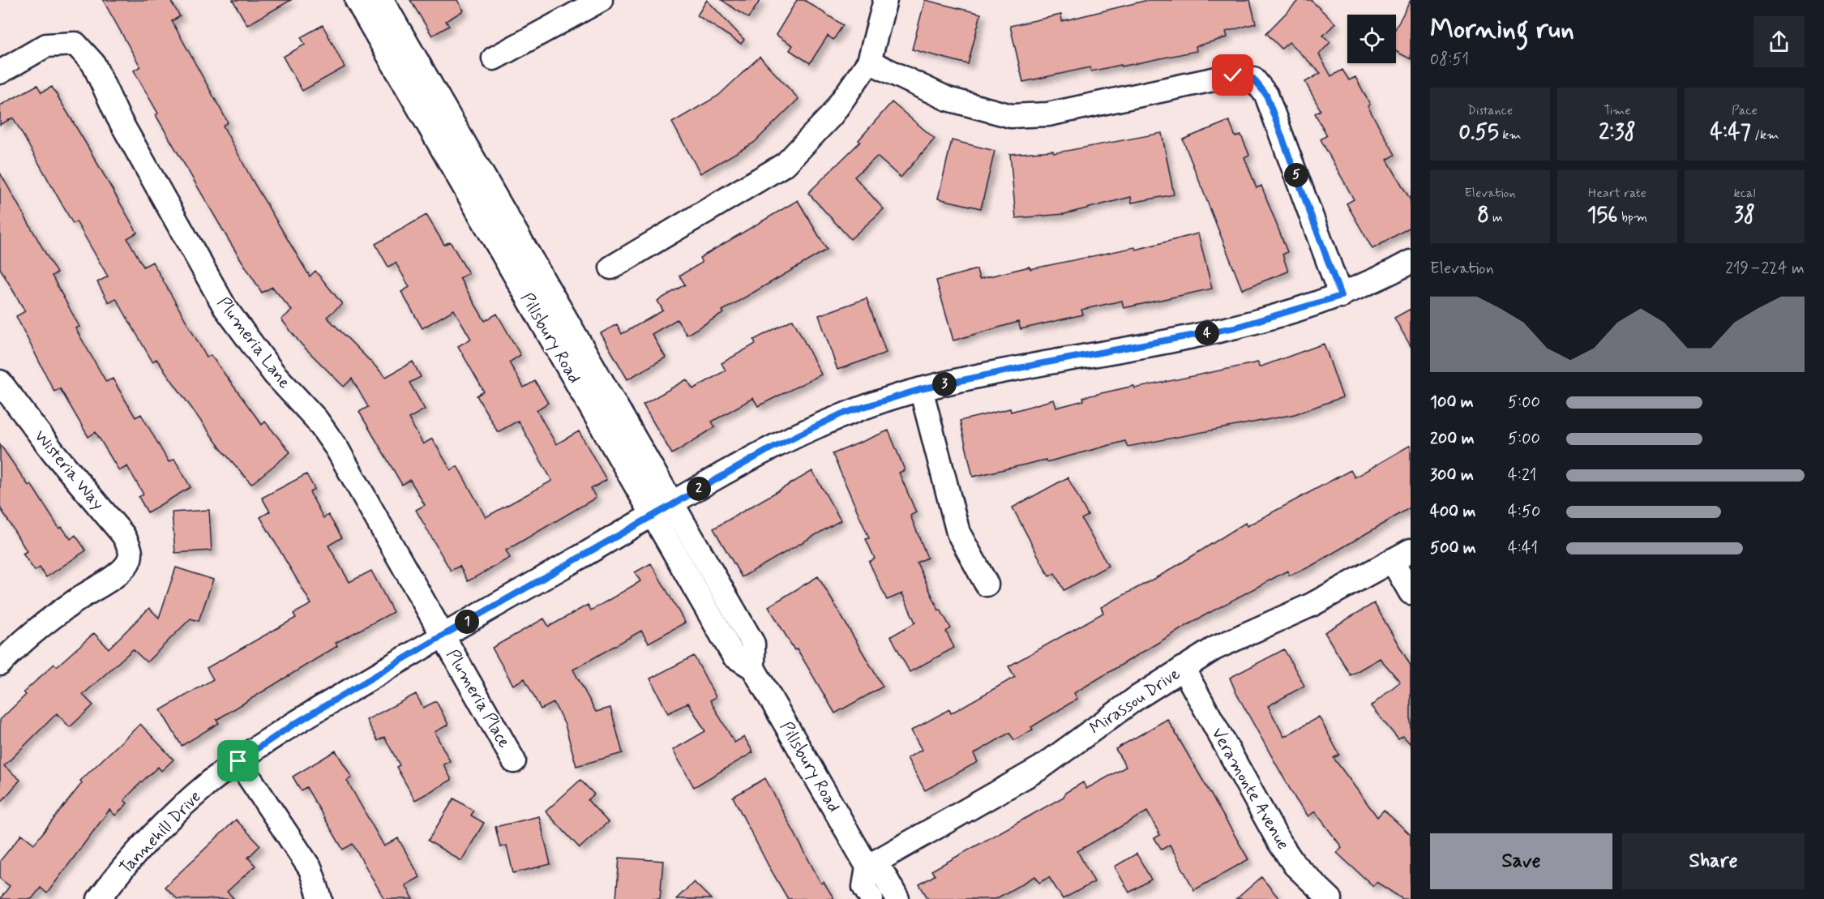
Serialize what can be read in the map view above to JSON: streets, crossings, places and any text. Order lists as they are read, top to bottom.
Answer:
{
  "streets": {
    "street": [
      "Pillsbury Road",
      "Plumeria Lane",
      "Wisteria Way",
      "Plumeria Place",
      "Mirassou Drive",
      "Veramonte Avenue",
      "Tannehill Drive"
    ]
  },
  "crossings": [
    ["Pillsbury Road", "Mirassou Drive"],
    ["Pillsbury Road", "Tannehill Drive"],
    ["Plumeria Lane", "Plumeria Place"],
    ["Plumeria Lane", "Tannehill Drive"],
    ["Plumeria Place", "Tannehill Drive"],
    ["Mirassou Drive", "Veramonte Avenue"]
  ],
  "page": {
    "heading": ["Morning run", "08:51"],
    "stats": [
      ["Distance", "0.55 km"],
      ["Time", "2:38"],
      ["Pace", "4:47 /km"],
      ["Elevation", "8 m"],
      ["Heart rate", "156 bpm"],
      ["kcal", "38"]
    ],
    "pins": [
      "5",
      "4",
      "3",
      "2",
      "1"
    ],
    "chart": ["Elevation", "219–224 m"],
    "list": [
      {
        "name": "100 m",
        "note": "5:00"
      },
      {
        "name": "200 m",
        "note": "5:00"
      },
      {
        "name": "300 m",
        "note": "4:21"
      },
      {
        "name": "400 m",
        "note": "4:50"
      },
      {
        "name": "500 m",
        "note": "4:41"
      }
    ],
    "buttons": ["Save", "Share"]
  }
}
